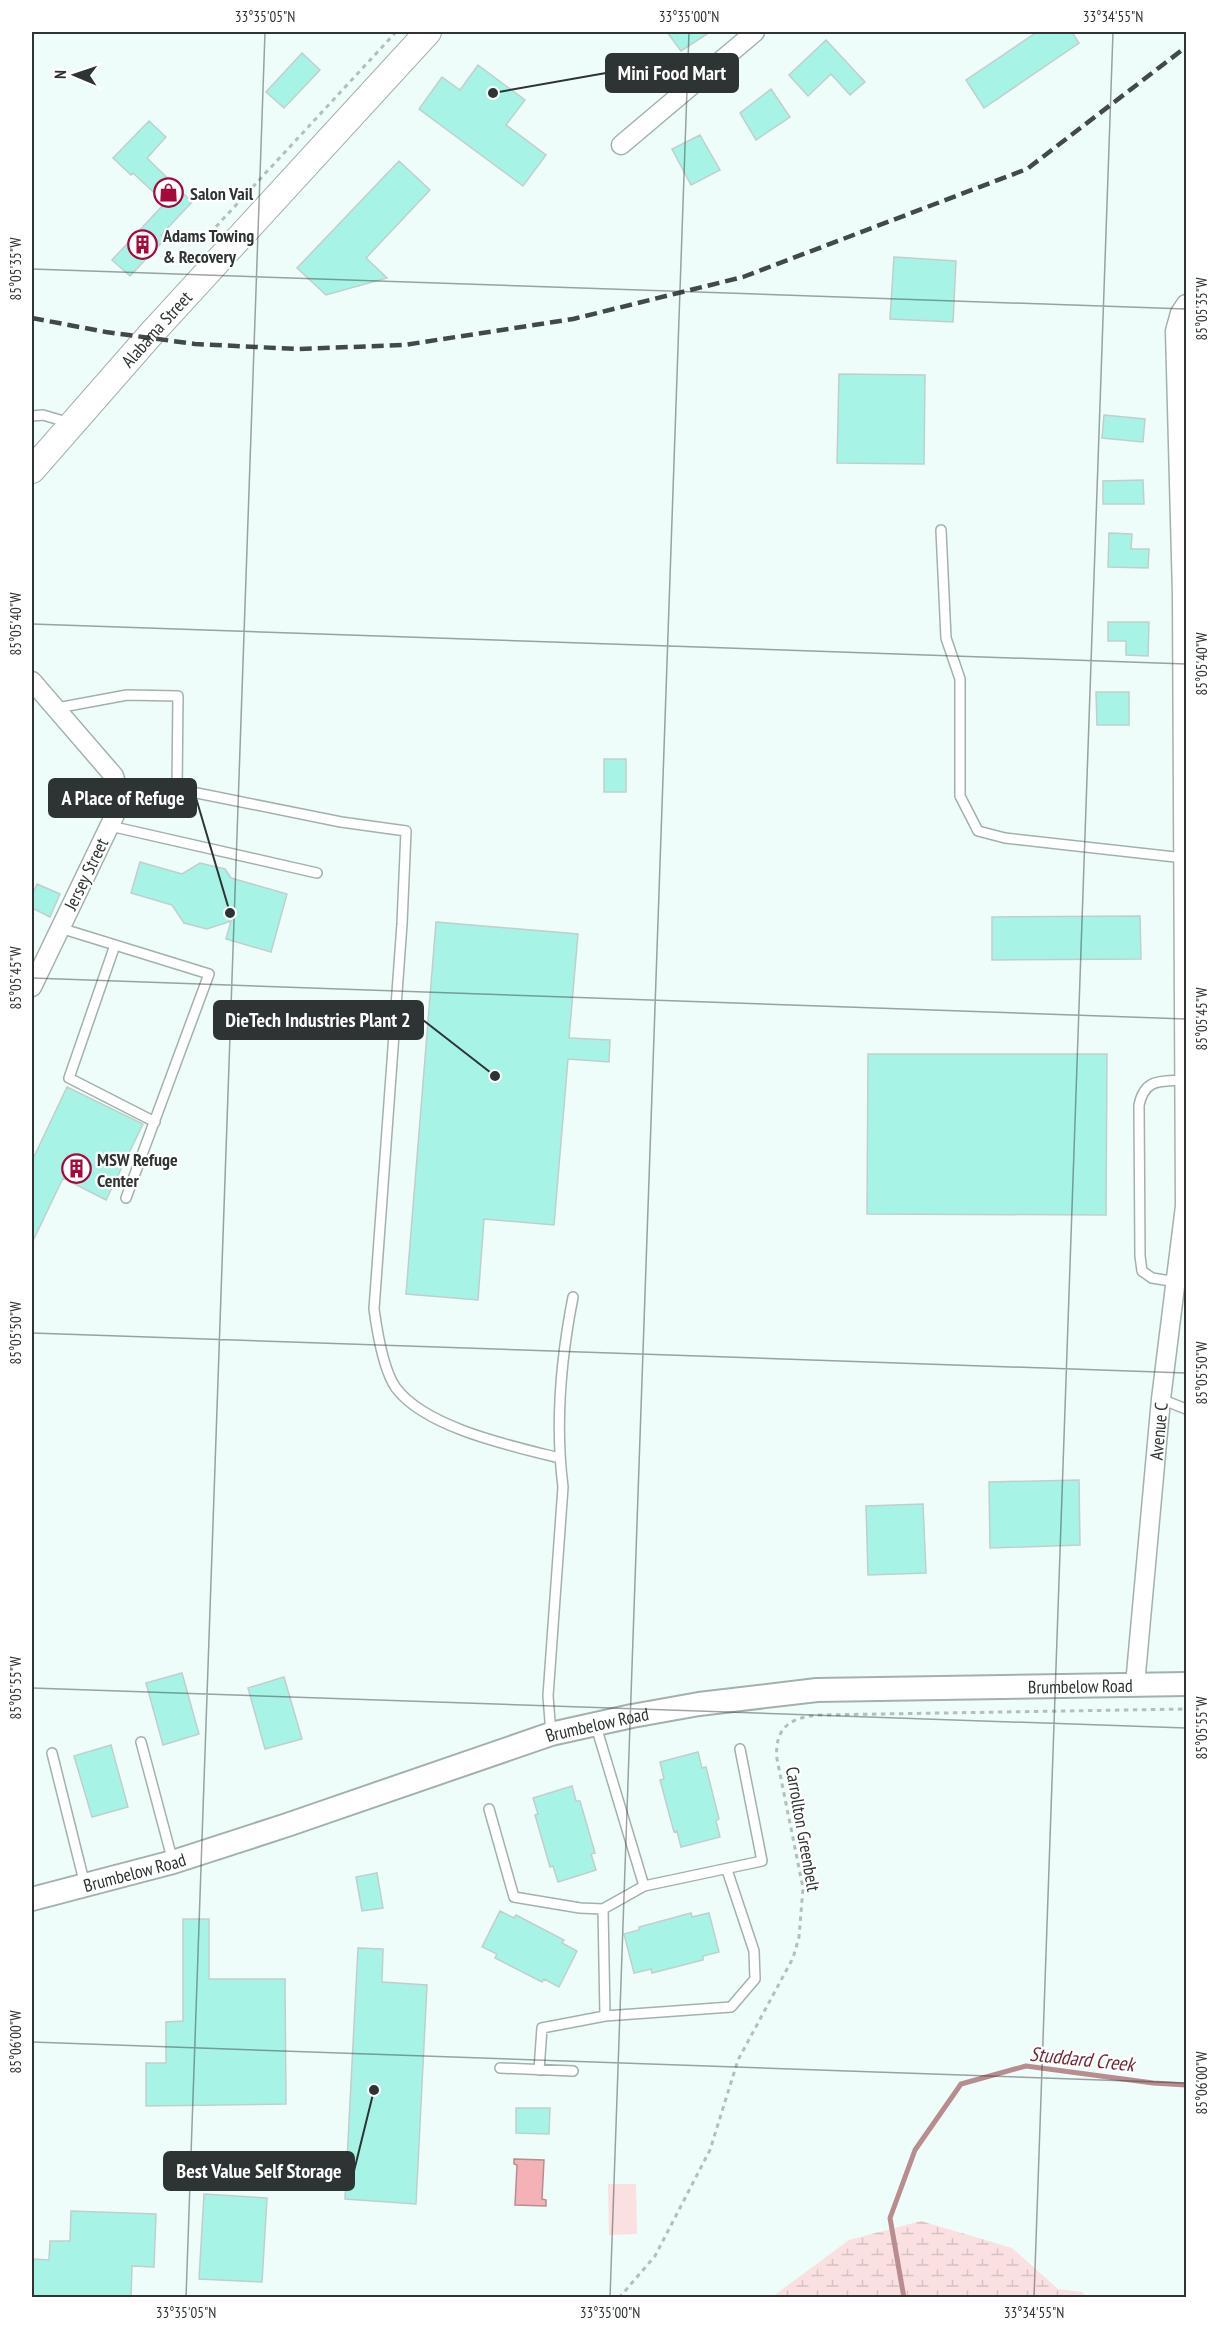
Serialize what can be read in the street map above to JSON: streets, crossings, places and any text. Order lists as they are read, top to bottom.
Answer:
{
  "streets": {
    "main road": ["Alabama Street"],
    "street": ["Jersey Street", "Avenue C", "Brumbelow Road"],
    "path": ["Carrollton Greenbelt"]
  },
  "crossings": [
    ["Avenue C", "Brumbelow Road"]
  ],
  "water": ["Studdard Creek"],
  "places": {
    "other": [
      "Mini Food Mart",
      "A Place of Refuge",
      "DieTech Industries Plant 2",
      "Best Value Self Storage"
    ],
    "shop": ["Salon Vail"],
    "building": ["Adams Towing & Recovery", "MSW Refuge Center"]
  },
  "north": "left",
  "coordinates": [
    "33°35'05\"N",
    "33°35'00\"N",
    "33°34'55\"N",
    "85°05'35\"W",
    "85°05'40\"W",
    "85°05'45\"W",
    "85°05'50\"W",
    "85°05'55\"W",
    "85°06'00\"W"
  ]
}
